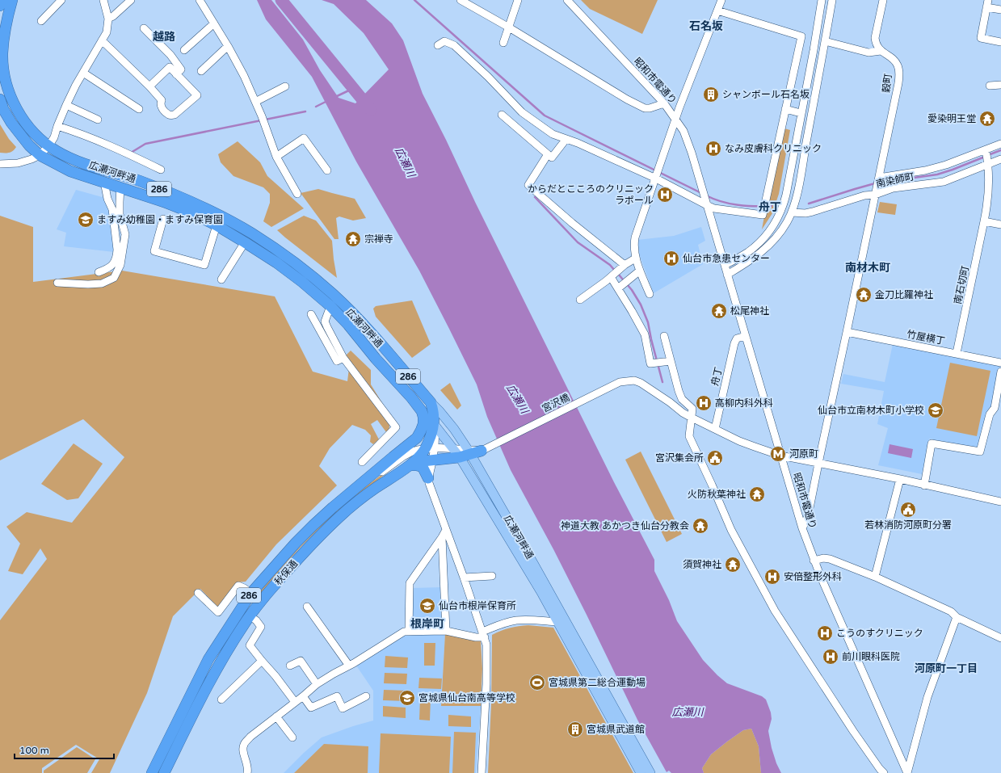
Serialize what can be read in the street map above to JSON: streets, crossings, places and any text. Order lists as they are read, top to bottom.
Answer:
{
  "streets": {
    "highway": ["広瀬河畔通", "286", "秋保通"],
    "street": [
      "昭和市電通り",
      "穀町",
      "南染師町",
      "南石切町",
      "竹屋横丁",
      "舟丁",
      "宮沢橋"
    ]
  },
  "crossings": [
    ["昭和市電通り", "穀町"],
    ["昭和市電通り", "舟丁"],
    ["穀町", "南染師町"],
    ["穀町", "竹屋横丁"],
    ["広瀬河畔通", "秋保通"],
    ["南染師町", "南石切町"],
    ["南石切町", "竹屋横丁"]
  ],
  "districts": [
    "石名坂",
    "越路",
    "舟丁",
    "南材木町",
    "根岸町",
    "河原町一丁目"
  ],
  "water": ["広瀬川"],
  "places": {
    "building": ["シャンボール石名坂", "宮城県武道館"],
    "temple": [
      "愛染明王堂",
      "宗禅寺",
      "金刀比羅神社",
      "松尾神社",
      "火防秋葉神社",
      "神道大教 あかつき仙台分教会",
      "須賀神社"
    ],
    "hospital": [
      "なみ皮膚科クリニック",
      "からだとこころのクリニック ラポール",
      "仙台市急患センター",
      "高柳内科外科",
      "安倍整形外科",
      "こうのすクリニック",
      "前川眼科医院"
    ],
    "school or university": [
      "ますみ幼稚園・ますみ保育園",
      "仙台市立南材木町小学校",
      "仙台市根岸保育所",
      "宮城県仙台南高等学校"
    ],
    "metro station": ["河原町"],
    "public building": ["宮沢集会所", "若林消防河原町分署"],
    "sports": ["宮城県第二総合運動場"]
  },
  "scale_bar": "100 m"
}
